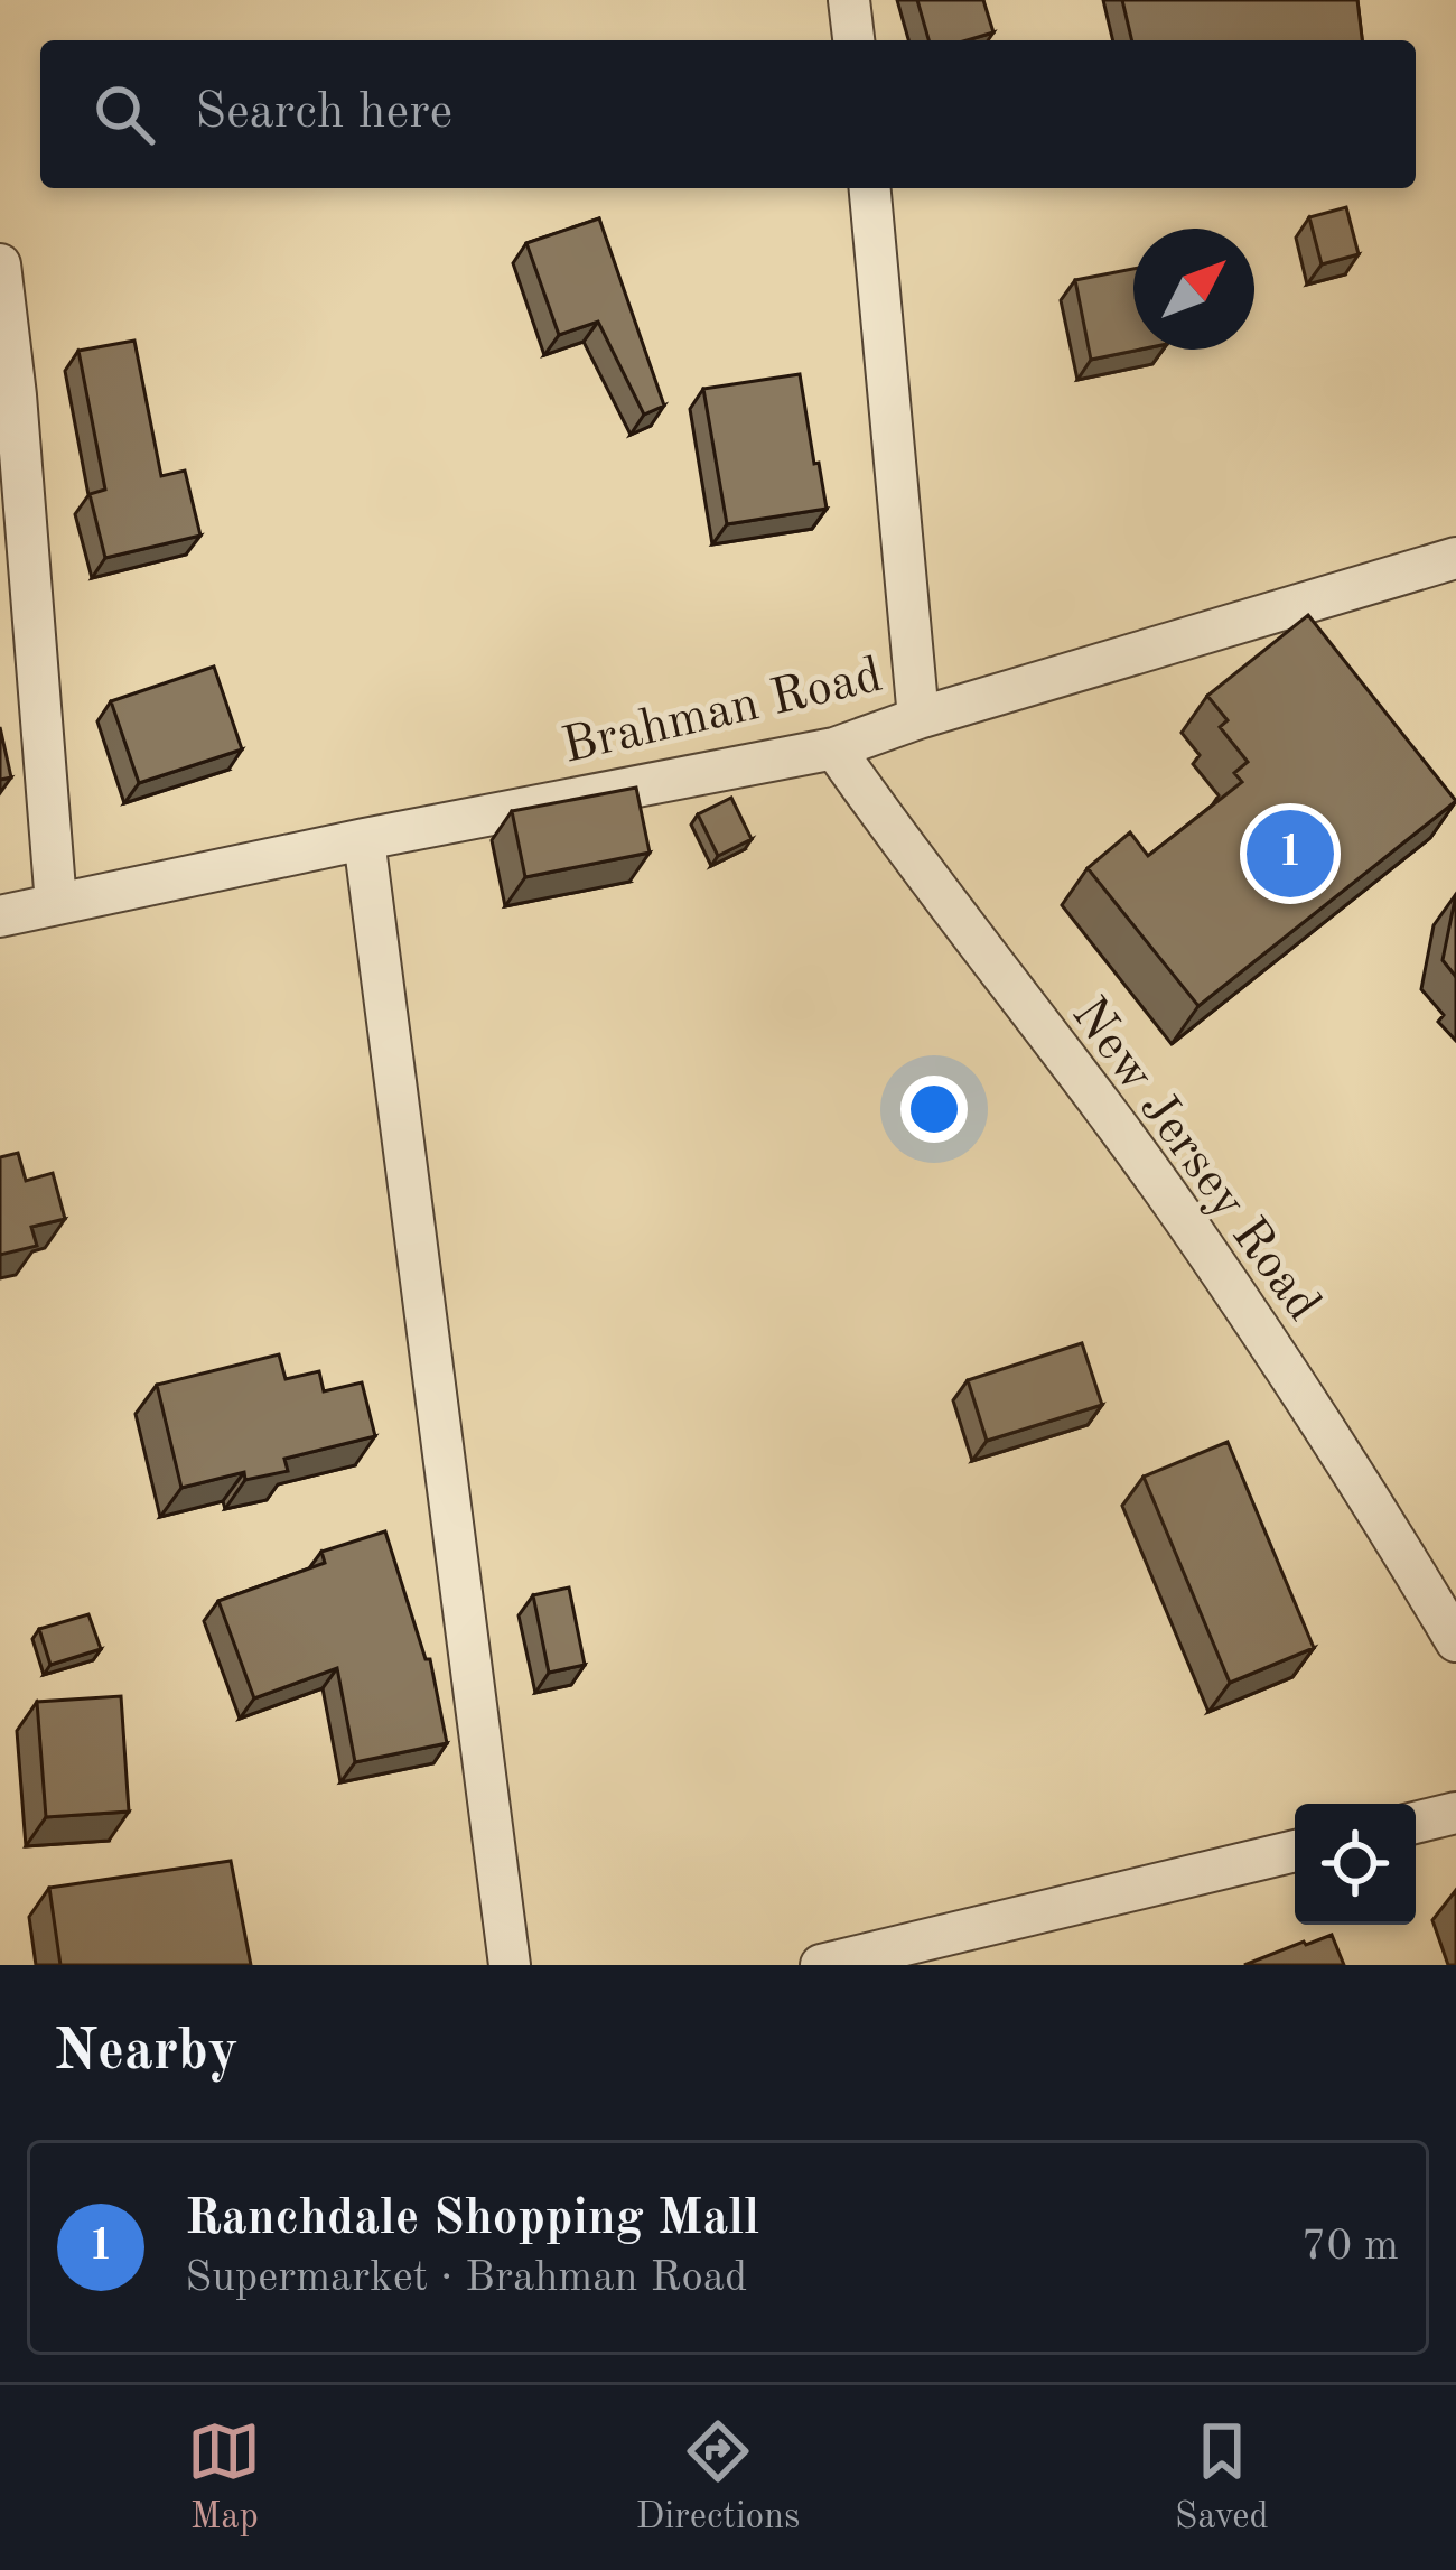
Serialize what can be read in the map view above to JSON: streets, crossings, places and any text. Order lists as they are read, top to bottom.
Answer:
{
  "streets": {
    "street": ["Brahman Road", "New Jersey Road"]
  },
  "crossings": [
    ["Brahman Road", "New Jersey Road"]
  ],
  "north": "top right",
  "page": {
    "search": "Search here",
    "pins": "1",
    "heading": "Nearby",
    "list": [
      {
        "mark": "1",
        "name": "Ranchdale Shopping Mall",
        "note": "Supermarket · Brahman Road",
        "value": "70 m"
      }
    ],
    "nav": ["Map", "Directions", "Saved"]
  }
}
